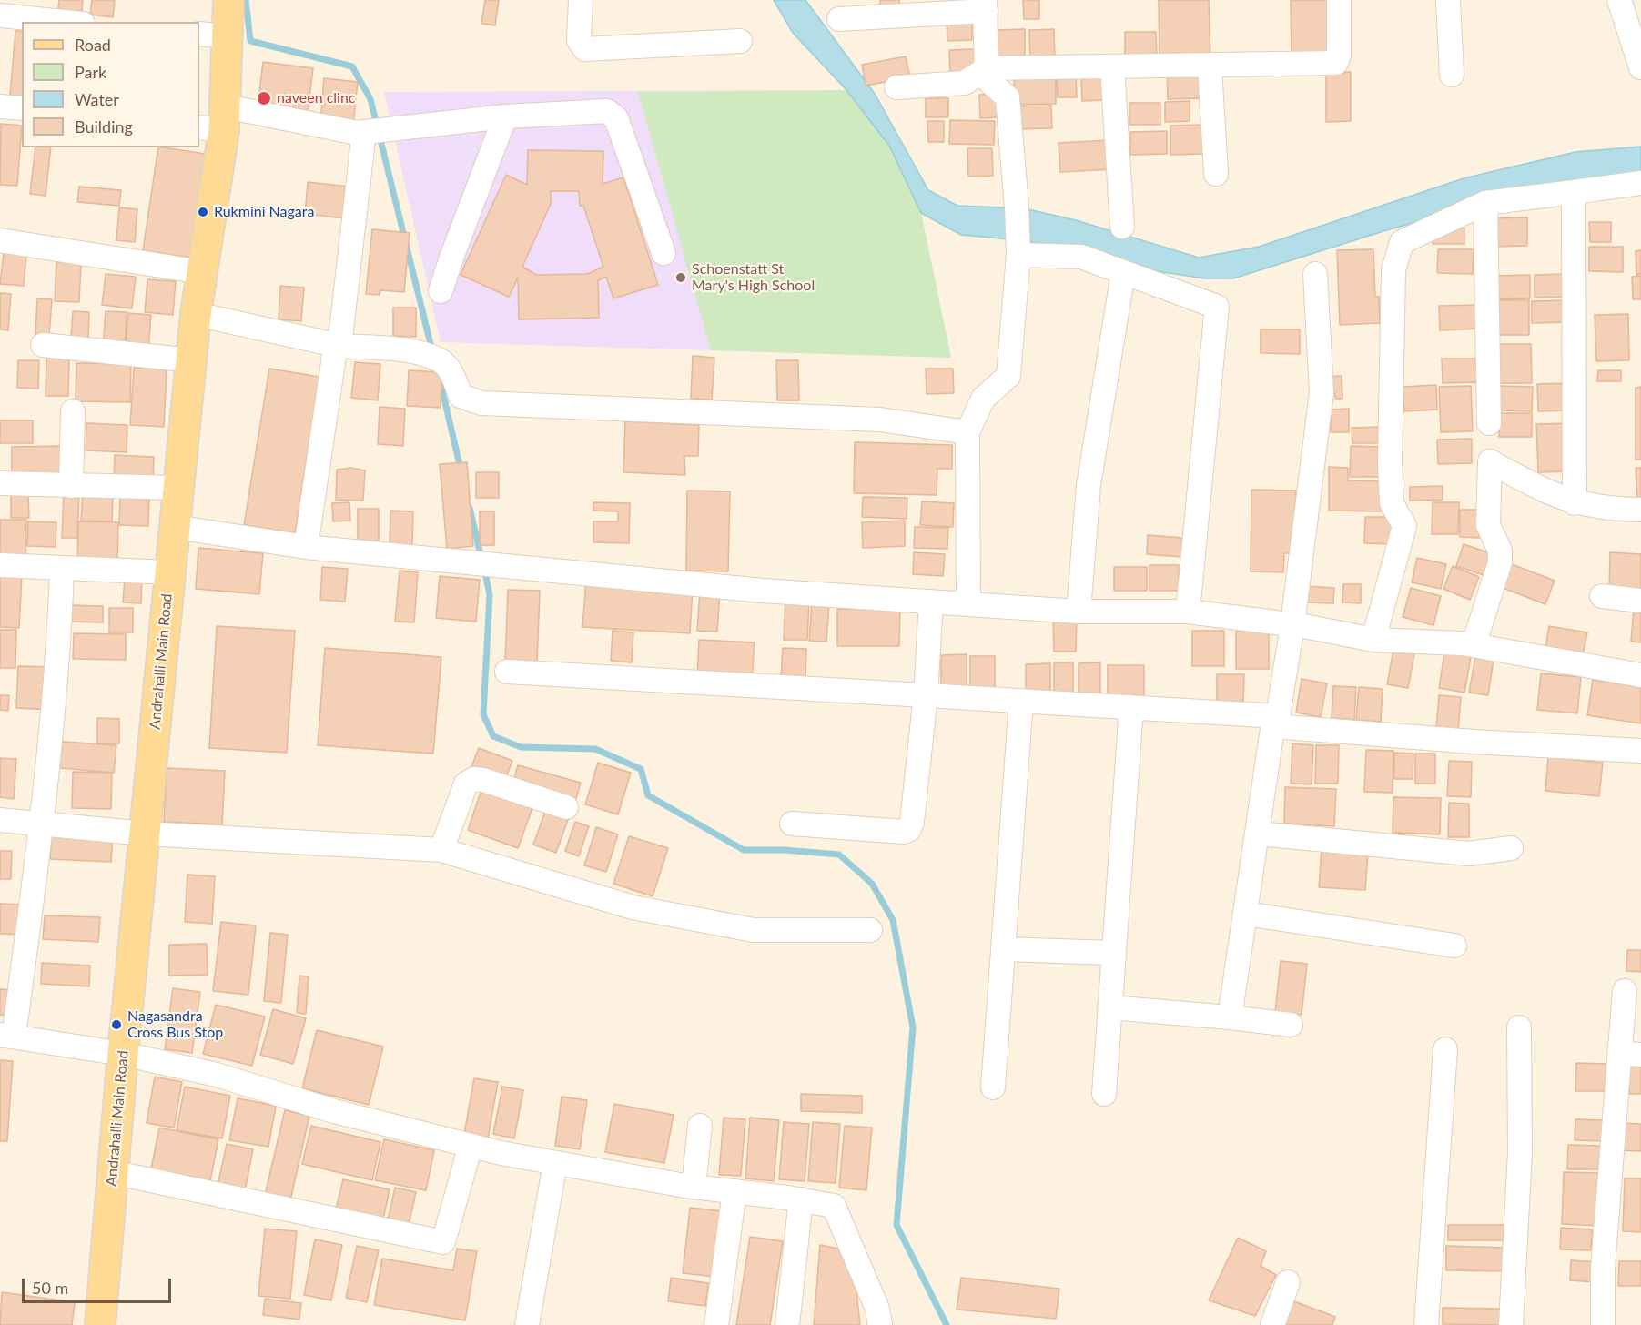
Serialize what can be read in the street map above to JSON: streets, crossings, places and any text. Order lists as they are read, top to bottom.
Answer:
{
  "streets": {
    "main road": ["Andrahalli Main Road"]
  },
  "places": [
    "naveen clinc",
    "Rukmini Nagara",
    "Schoenstatt St Mary's High School",
    "Nagasandra Cross Bus Stop"
  ],
  "legend": [
    "Road",
    "Park",
    "Water",
    "Building"
  ],
  "scale_bar": "50 m"
}
